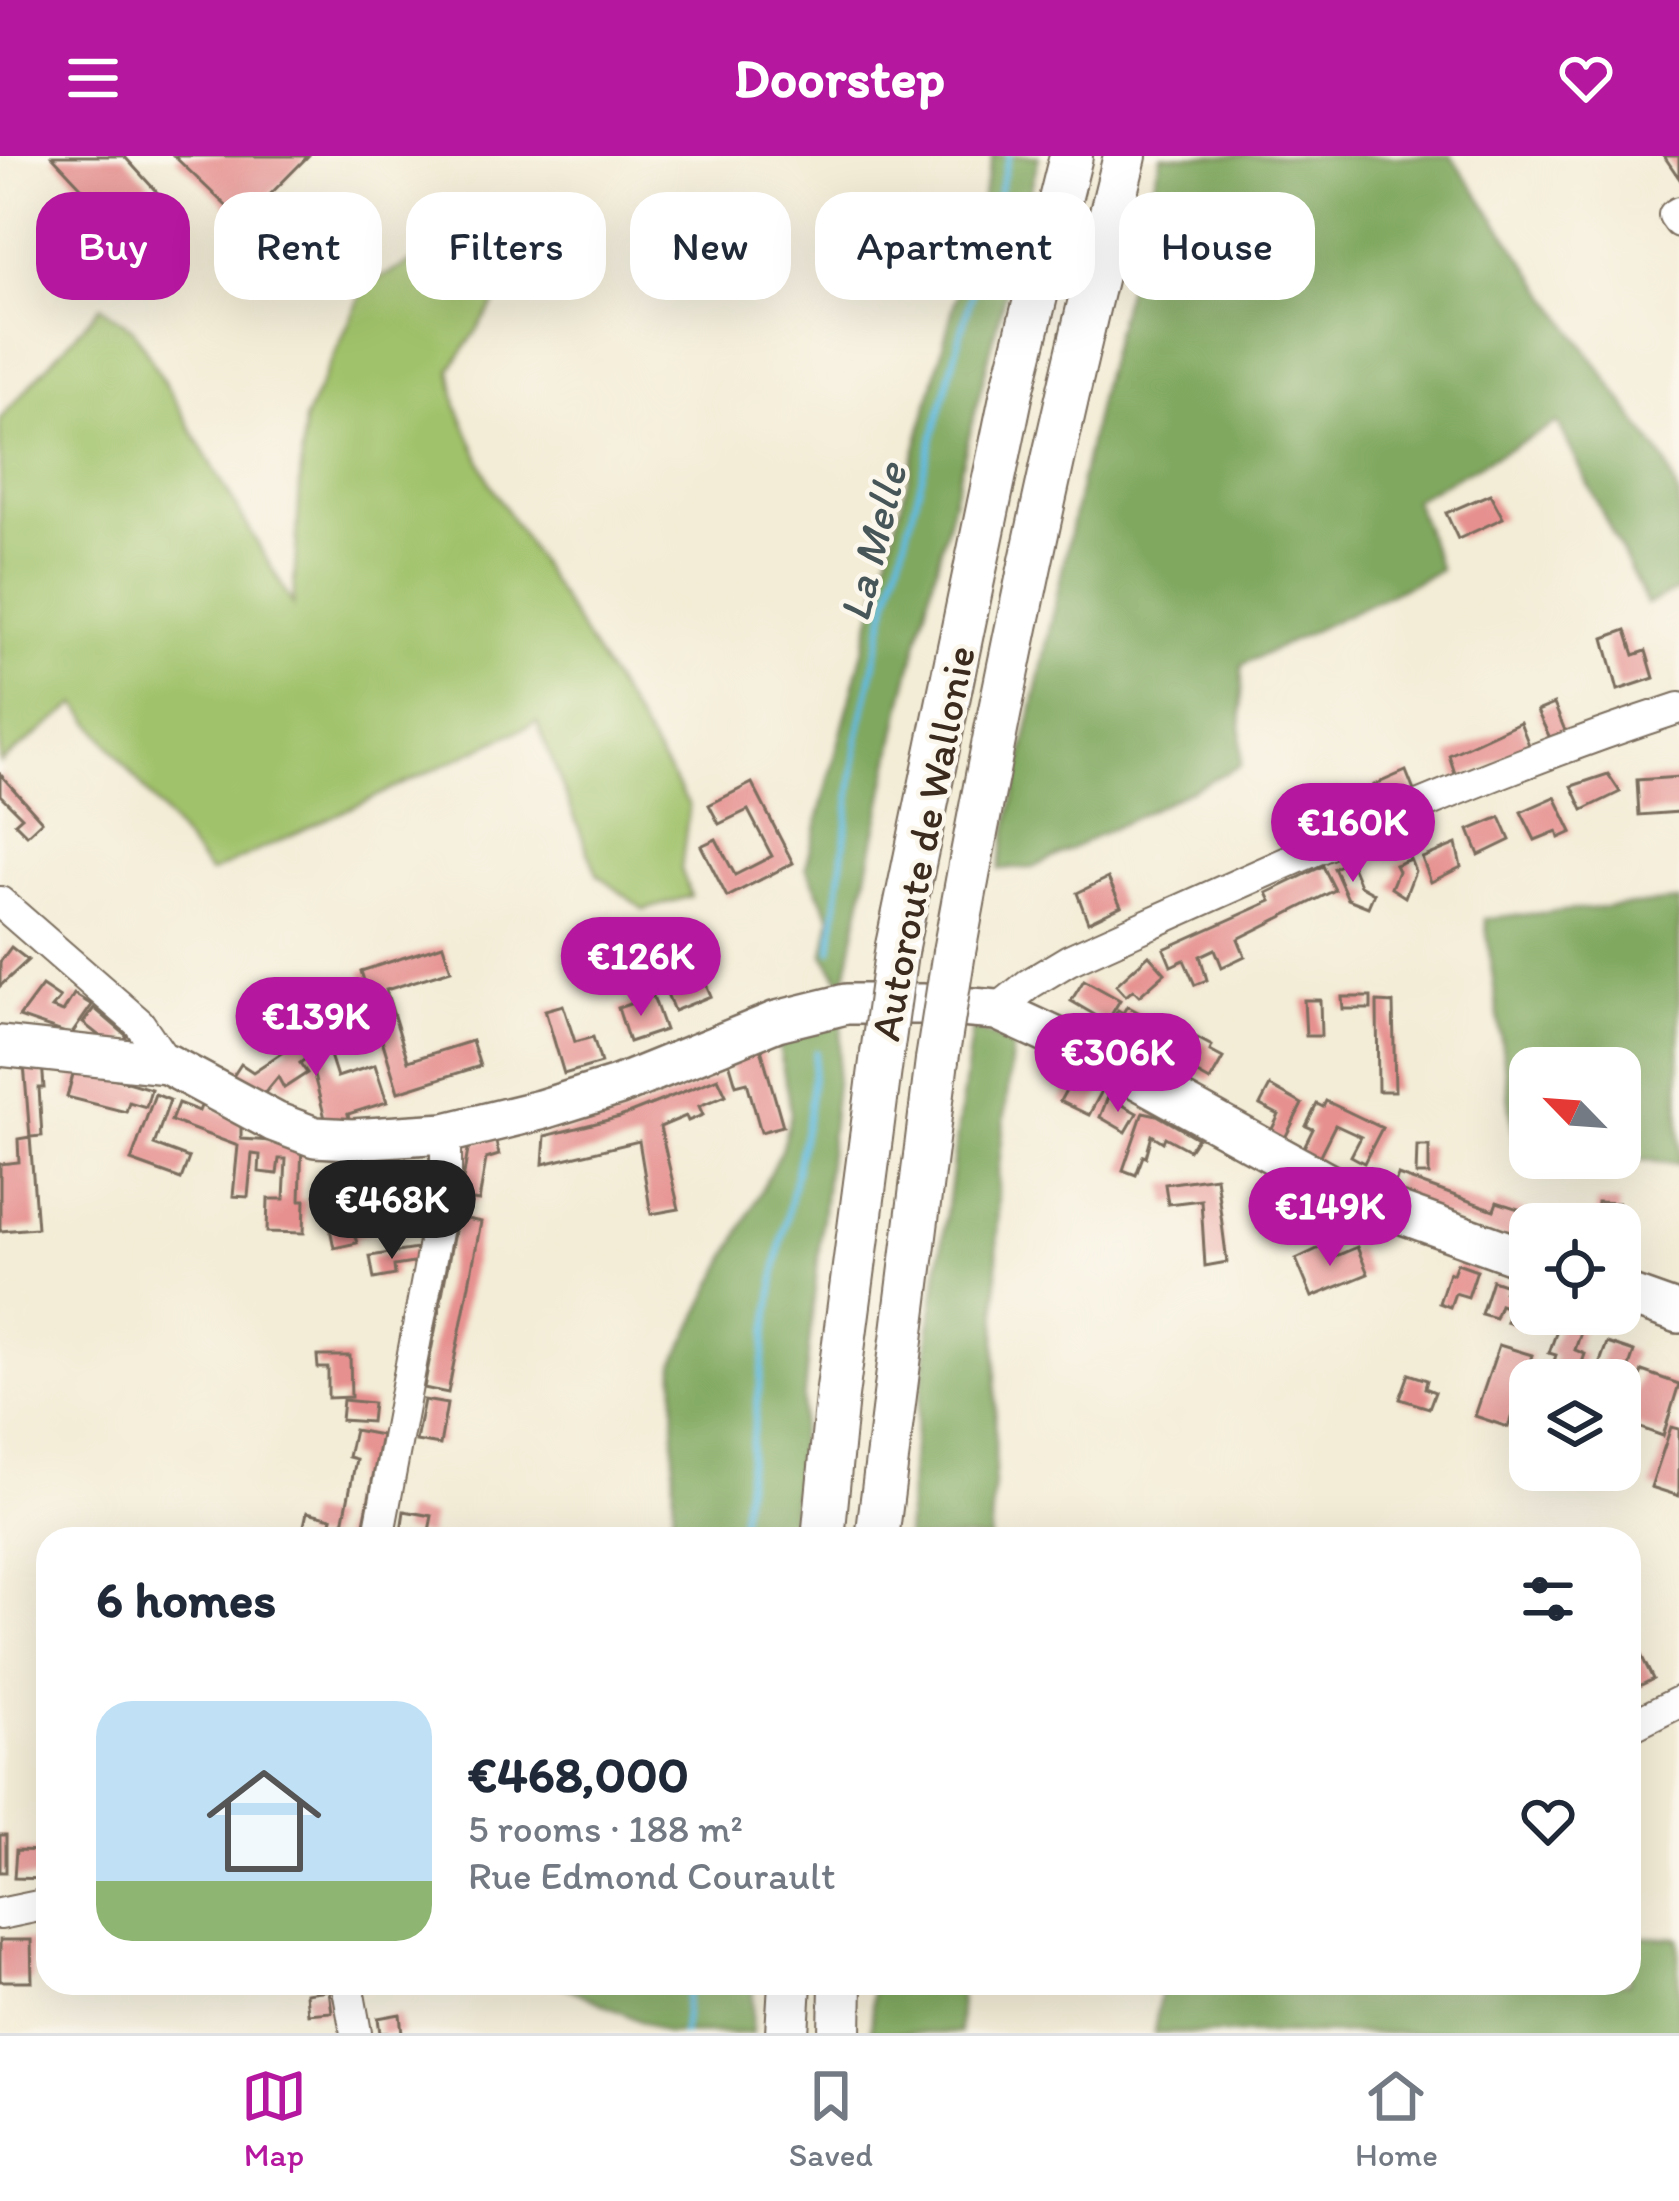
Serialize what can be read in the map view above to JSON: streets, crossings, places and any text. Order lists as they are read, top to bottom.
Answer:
{
  "streets": {
    "highway": ["Autoroute de Wallonie"]
  },
  "water": ["La Melle"],
  "north": "top left",
  "page": {
    "header": "Doorstep",
    "chip": [
      "Buy",
      "Rent",
      "Filters",
      "New",
      "Apartment",
      "House"
    ],
    "price": [
      "€160K",
      "€126K",
      "€139K",
      "€306K",
      "€468K",
      "€149K"
    ],
    "heading": "6 homes",
    "list": [
      {
        "name": "€468,000",
        "note": "5 rooms · 188 m² · Rue Edmond Courault"
      }
    ],
    "tabs": ["Map", "Saved", "Home"]
  }
}
